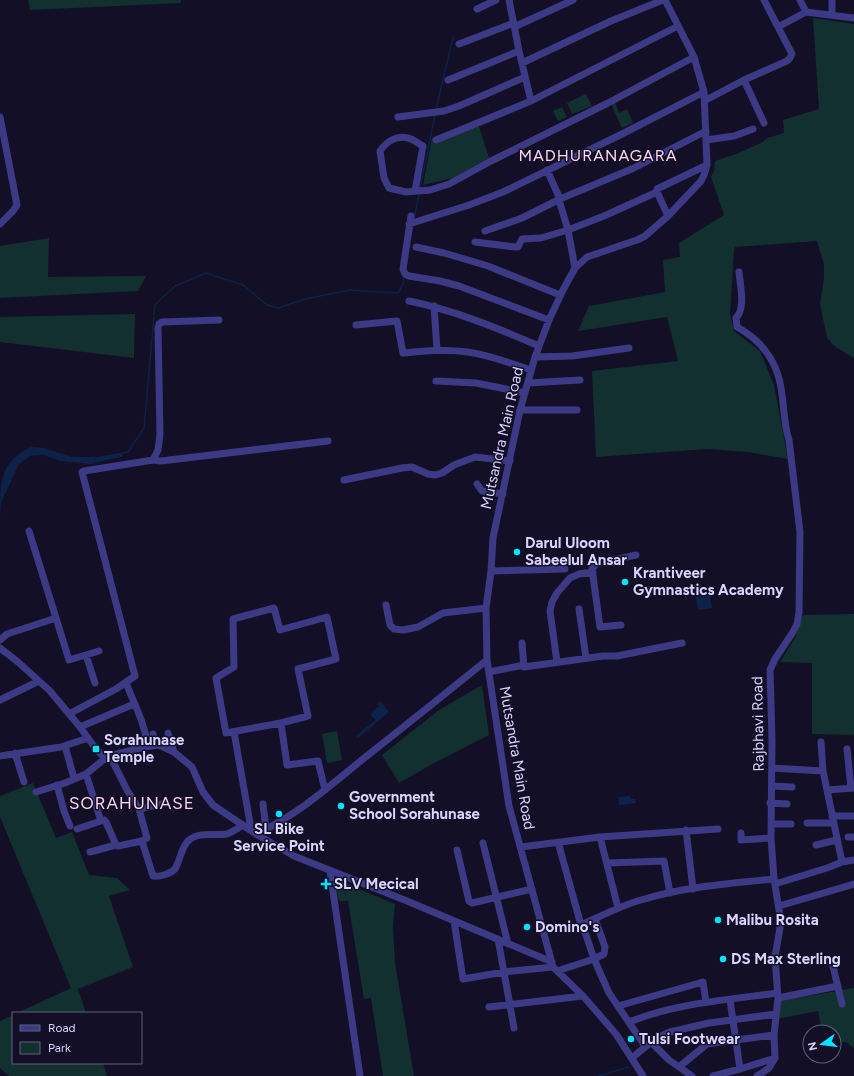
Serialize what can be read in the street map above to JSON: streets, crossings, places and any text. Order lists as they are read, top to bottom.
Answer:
{
  "streets": {
    "street": ["Mutsandra Main Road", "Rajbhavi Road"]
  },
  "districts": ["MADHURANAGARA", "SORAHUNASE"],
  "places": {
    "other": [
      "Darul Uloom Sabeelul Ansar",
      "Krantiveer Gymnastics Academy",
      "Government School Sorahunase",
      "SL Bike Service Point",
      "Malibu Rosita",
      "Domino's",
      "DS Max Sterling",
      "Tulsi Footwear"
    ],
    "transit": ["Sorahunase Temple"],
    "health": ["SLV Mecical"]
  },
  "legend": ["Road", "Park"],
  "north": "left"
}
